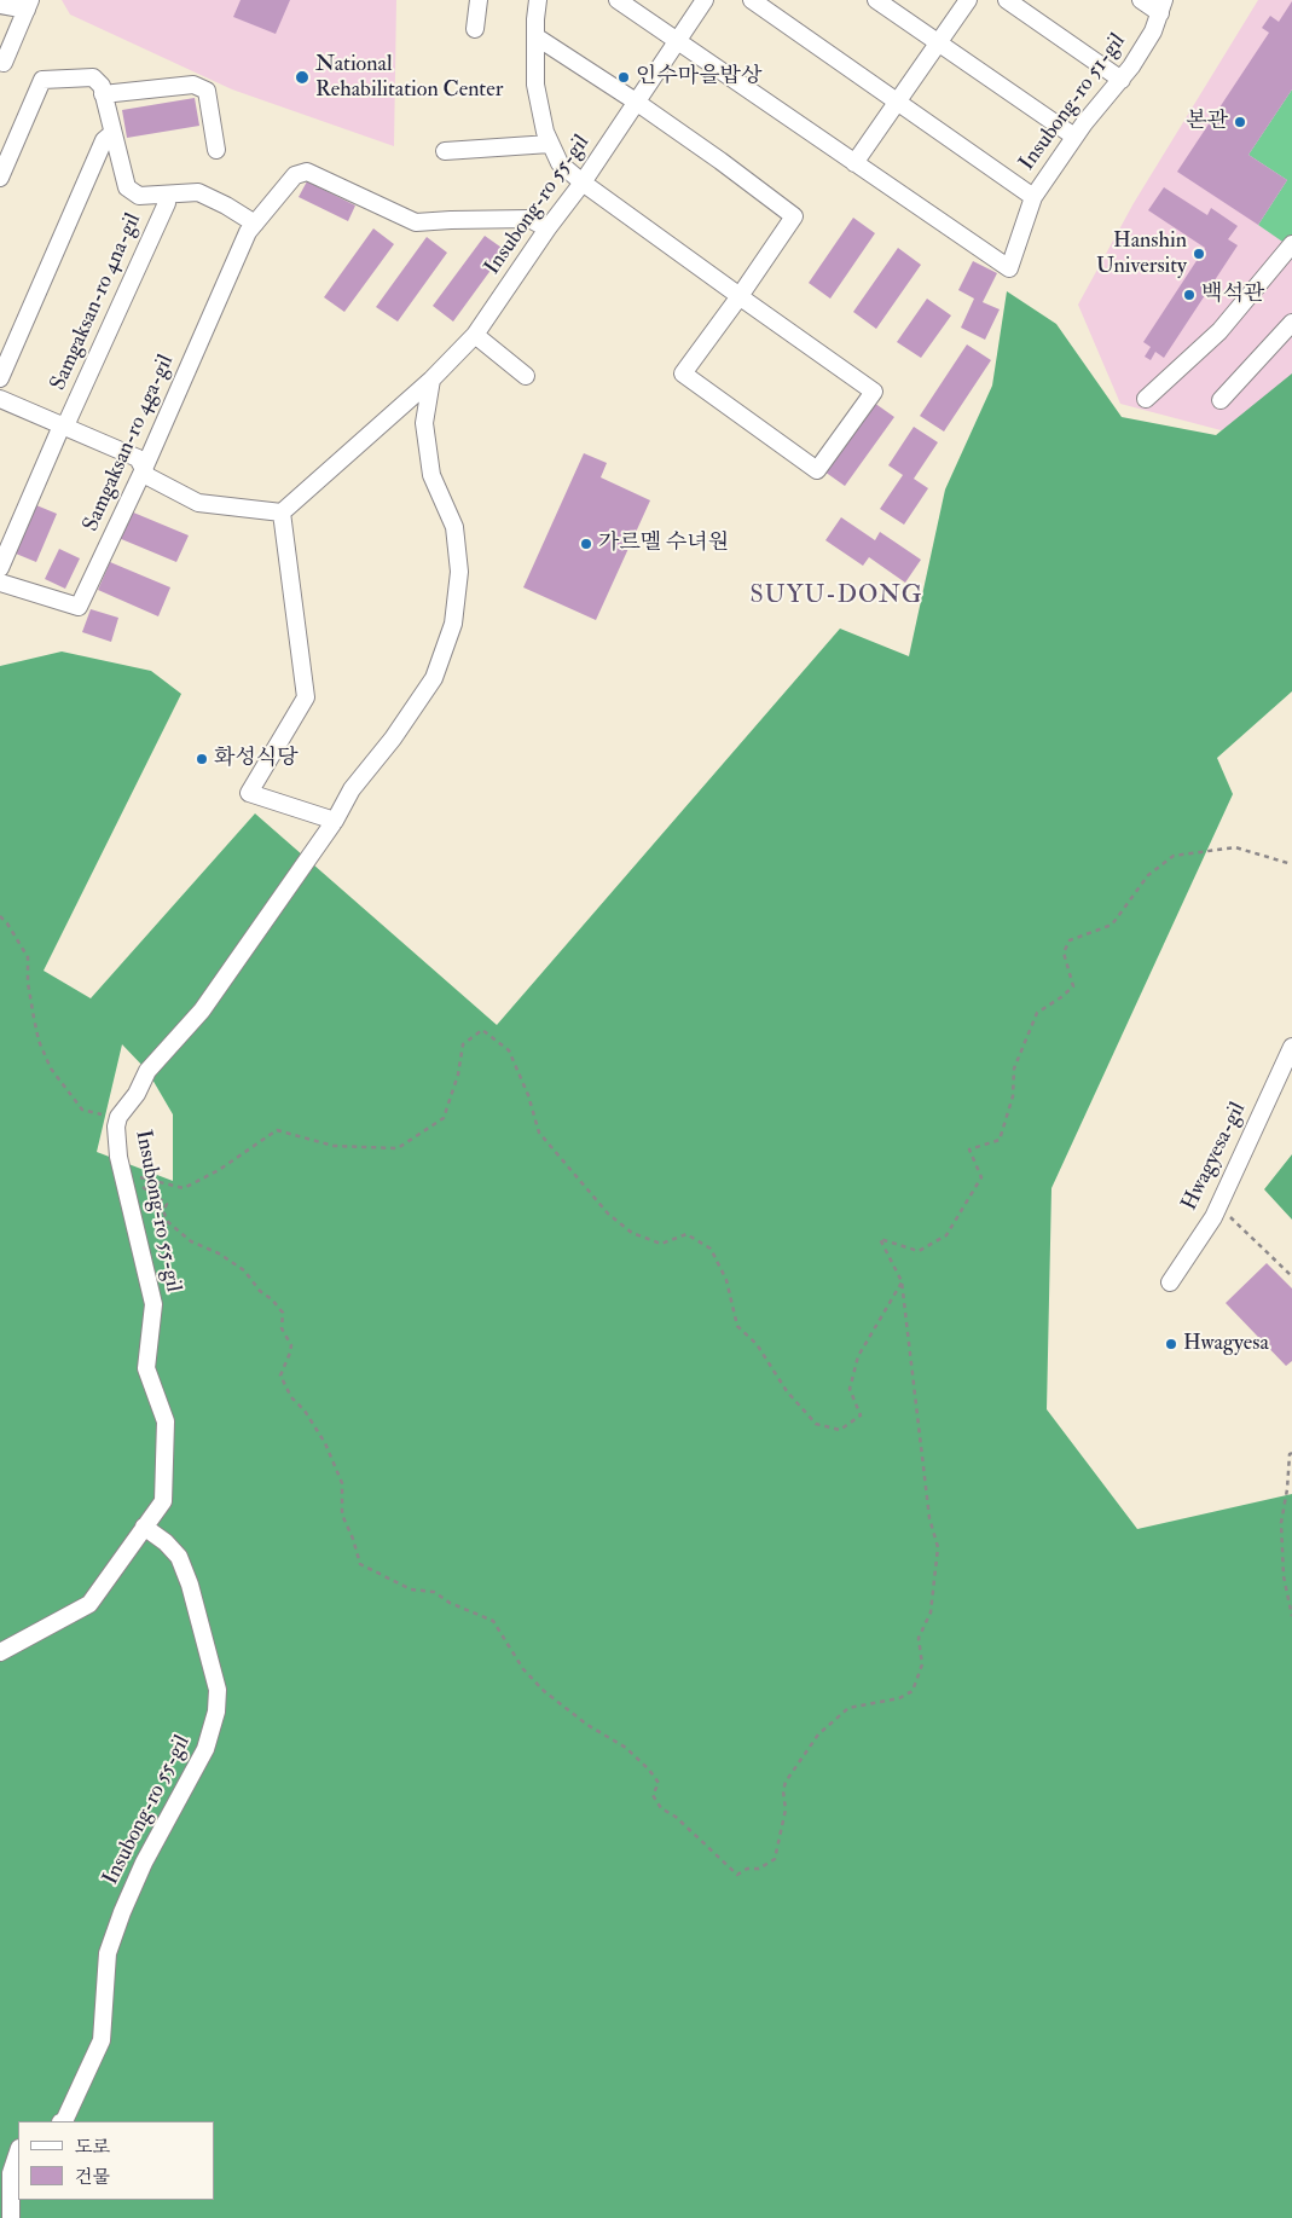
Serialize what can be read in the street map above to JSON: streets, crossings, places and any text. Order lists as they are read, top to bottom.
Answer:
{
  "streets": {
    "street": [
      "Insubong-ro 51-gil",
      "Insubong-ro 55-gil",
      "Samgaksan-ro 4na-gil",
      "Samgaksan-ro 4ga-gil",
      "Hwagyesa-gil"
    ]
  },
  "crossings": [
    ["Insubong-ro 55-gil", "Samgaksan-ro 4ga-gil"],
    ["Samgaksan-ro 4na-gil", "Samgaksan-ro 4ga-gil"]
  ],
  "districts": ["SUYU-DONG"],
  "places": [
    "National Rehabilitation Center",
    "인수마을밥상",
    "본관",
    "Hanshin University",
    "백석관",
    "가르멜 수녀원",
    "화성식당",
    "Hwagyesa"
  ],
  "legend": ["도로", "건물"]
}
